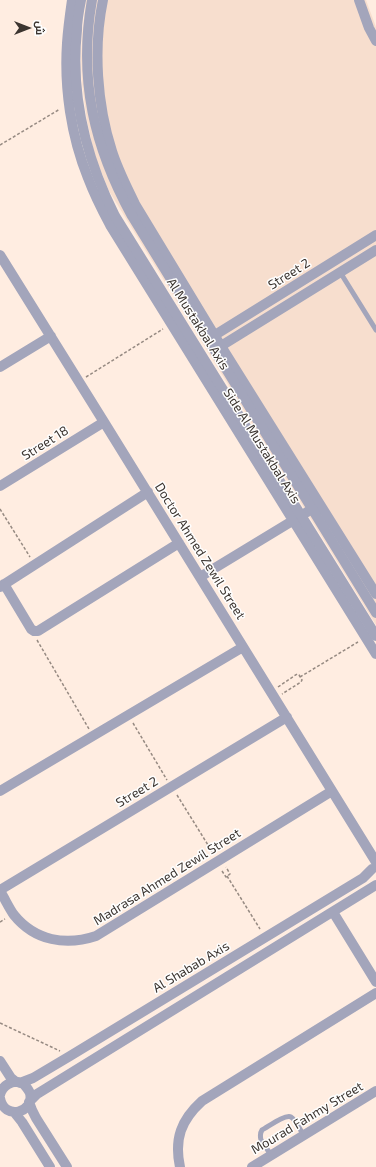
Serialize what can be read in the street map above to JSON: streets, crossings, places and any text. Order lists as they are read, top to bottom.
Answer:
{
  "streets": {
    "street": [
      "Street 2",
      "Al Mustakbal Axis",
      "Street 18",
      "Side Al Mustakbal Axis",
      "Doctor Ahmed Zewil Street",
      "Madrasa Ahmed Zewil Street",
      "Al Shabab Axis",
      "Mourad Fahmy Street"
    ]
  },
  "crossings": [
    ["Street 2", "Side Al Mustakbal Axis"],
    ["Street 2", "Doctor Ahmed Zewil Street"],
    ["Street 2", "Madrasa Ahmed Zewil Street"],
    ["Al Mustakbal Axis", "Side Al Mustakbal Axis"],
    ["Street 18", "Doctor Ahmed Zewil Street"],
    ["Doctor Ahmed Zewil Street", "Madrasa Ahmed Zewil Street"],
    ["Doctor Ahmed Zewil Street", "Al Shabab Axis"]
  ],
  "north": "right"
}
